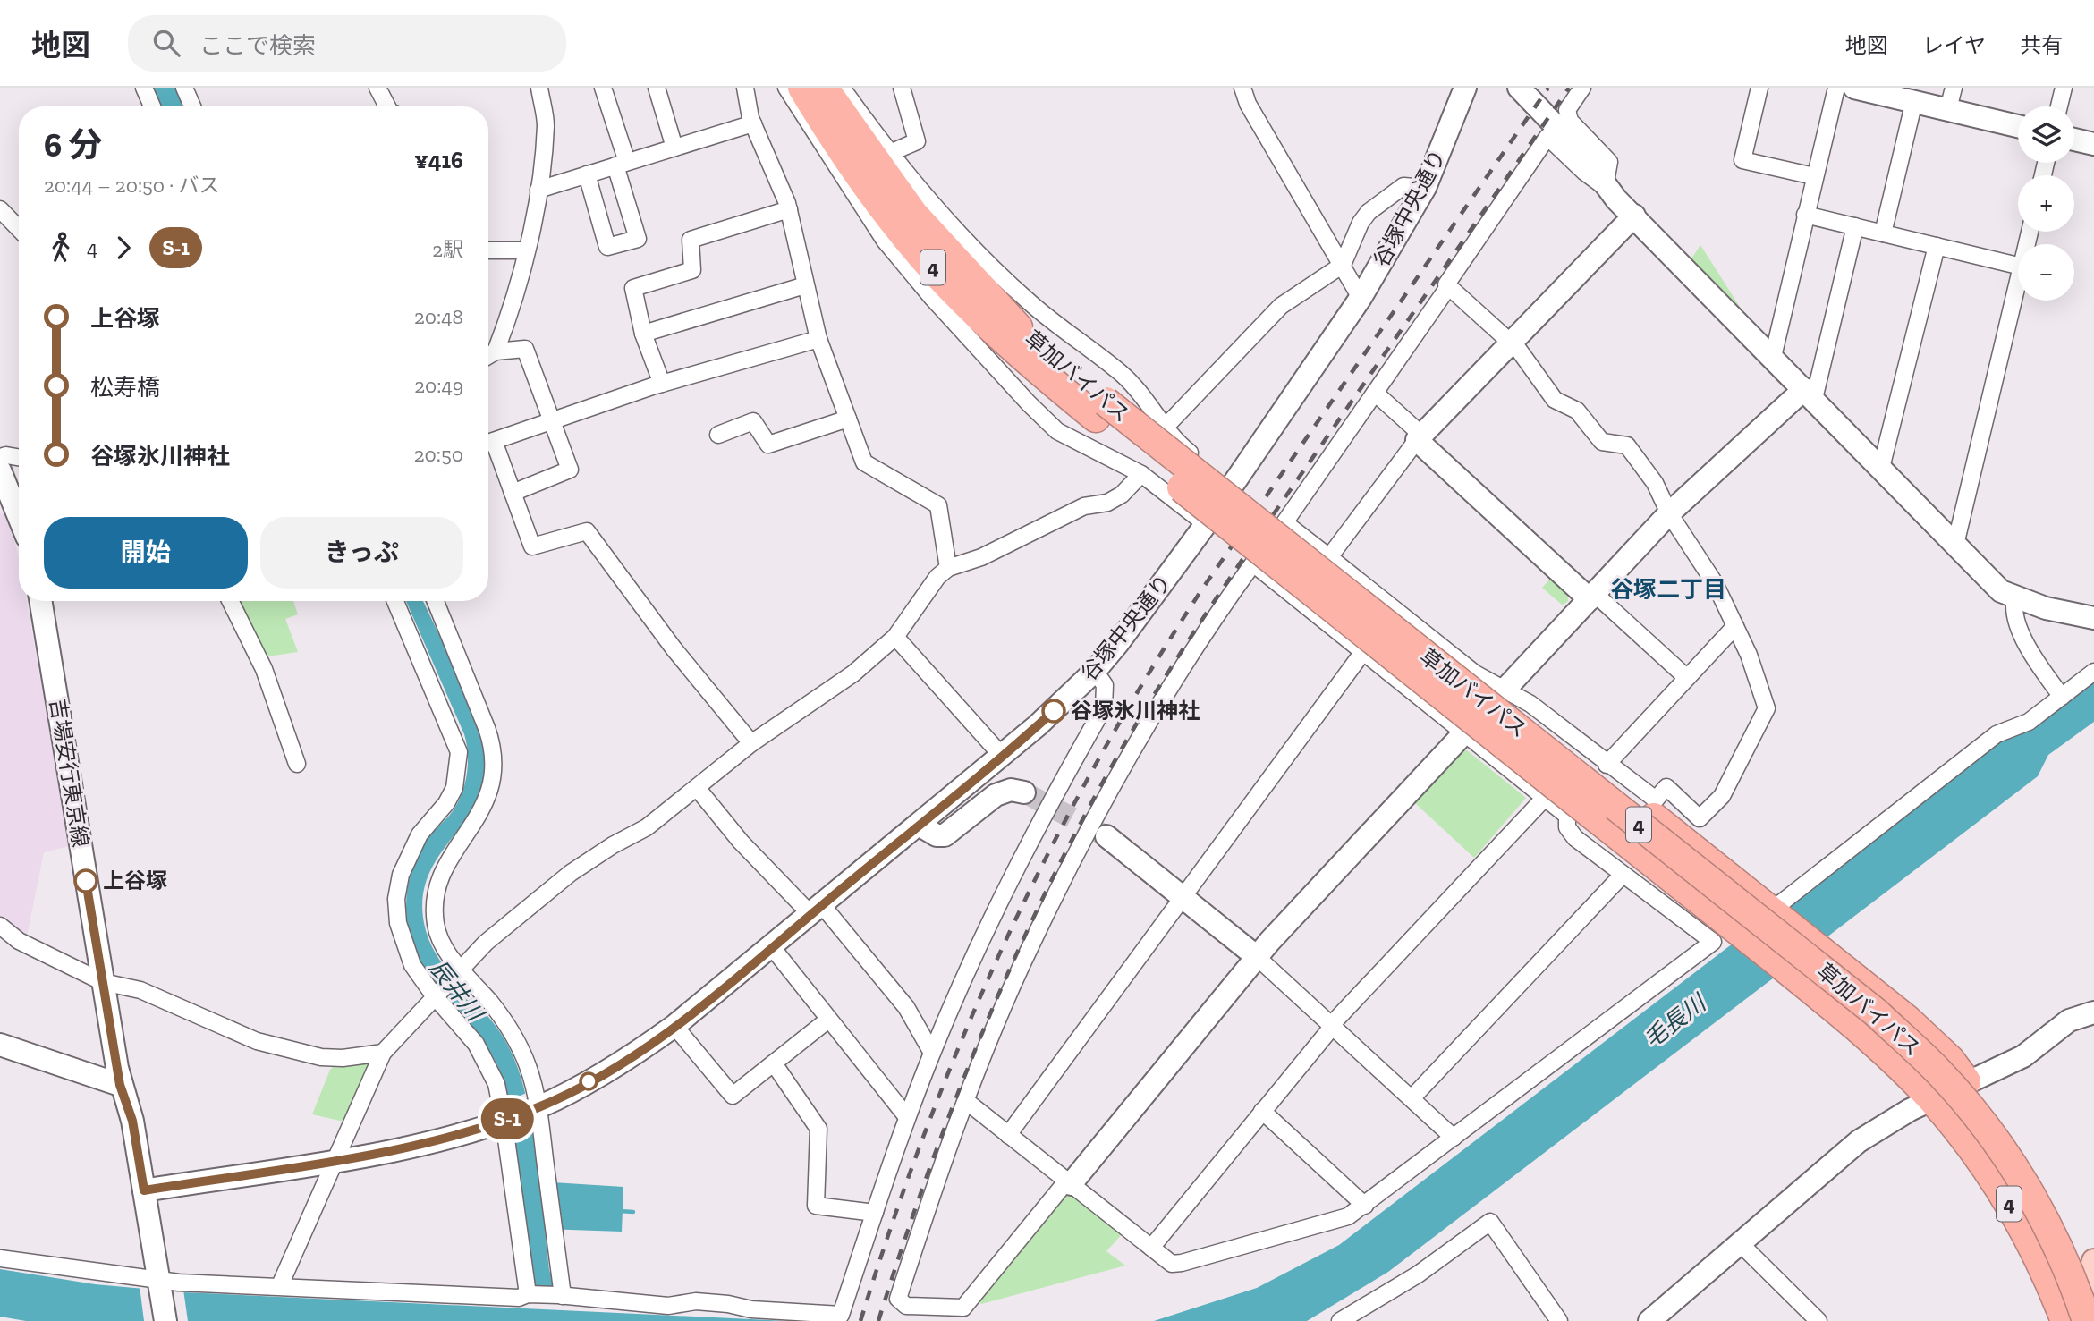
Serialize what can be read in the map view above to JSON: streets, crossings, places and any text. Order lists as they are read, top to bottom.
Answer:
{
  "streets": {
    "highway": ["4", "草加バイパス"],
    "street": ["谷塚中央通り", "吉場安行東京線"]
  },
  "crossings": [
    ["谷塚中央通り", "吉場安行東京線"]
  ],
  "districts": ["谷塚二丁目"],
  "water": ["辰井川", "毛長川"],
  "places": ["谷塚氷川神社", "上谷塚"],
  "lines": ["bus line S-1"],
  "page": {
    "header": "地図",
    "search": "ここで検索",
    "nav": ["地図", "レイヤ", "共有"],
    "on_map": "S-1",
    "map_buttons": ["+", "−"],
    "heading": ["6 分", "20:44 – 20:50 · バス", "¥416"],
    "legs": ["4", "S-1", "2駅"],
    "list": [
      {
        "name": "上谷塚",
        "value": "20:48"
      },
      {
        "name": "松寿橋",
        "value": "20:49"
      },
      {
        "name": "谷塚氷川神社",
        "value": "20:50"
      }
    ],
    "buttons": ["開始", "きっぷ"]
  }
}
